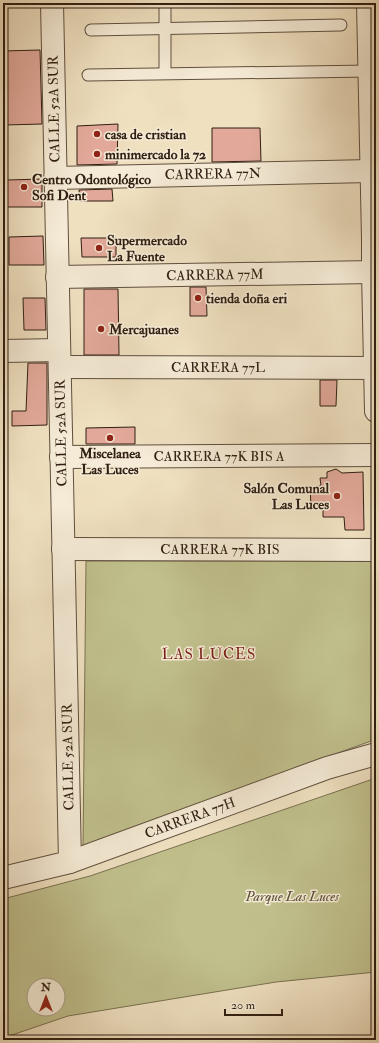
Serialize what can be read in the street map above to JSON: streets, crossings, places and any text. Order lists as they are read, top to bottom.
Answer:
{
  "streets": {
    "street": [
      "CALLE 52A SUR",
      "CARRERA 77N",
      "CARRERA 77M",
      "CARRERA 77L",
      "CARRERA 77K BIS A",
      "CARRERA 77K BIS",
      "CARRERA 77H"
    ]
  },
  "crossings": [
    ["CALLE 52A SUR", "CARRERA 77N"],
    ["CALLE 52A SUR", "CARRERA 77M"],
    ["CALLE 52A SUR", "CARRERA 77L"],
    ["CALLE 52A SUR", "CARRERA 77K BIS A"],
    ["CALLE 52A SUR", "CARRERA 77K BIS"],
    ["CALLE 52A SUR", "CARRERA 77H"]
  ],
  "districts": ["LAS LUCES"],
  "parks": ["Parque Las Luces"],
  "places": [
    "casa de cristian",
    "minimercado la 72",
    "Centro Odontológico Sofi Dent",
    "Supermercado La Fuente",
    "tienda doña eri",
    "Mercajuanes",
    "Miscelanea Las Luces",
    "Salón Comunal Las Luces"
  ],
  "scale_bar": "20 m",
  "north": "top"
}
